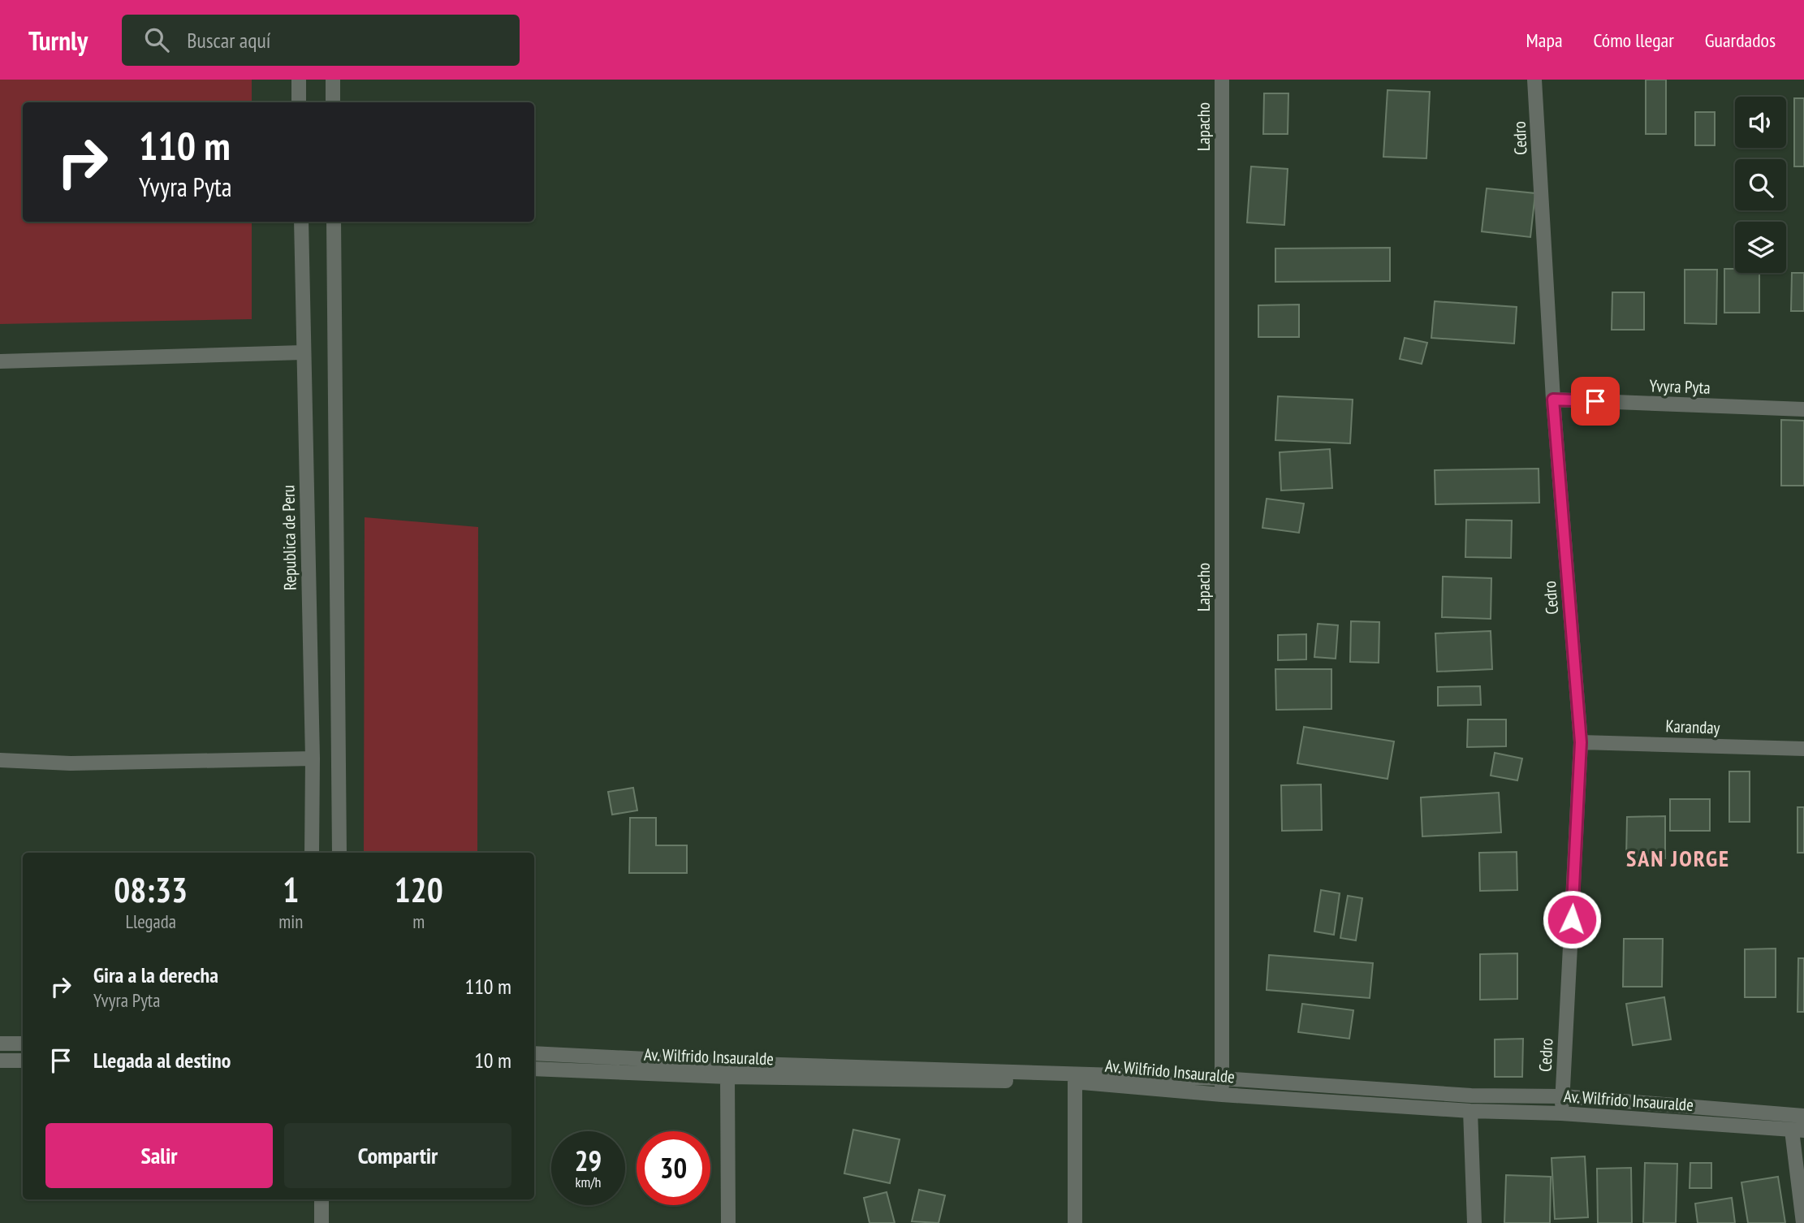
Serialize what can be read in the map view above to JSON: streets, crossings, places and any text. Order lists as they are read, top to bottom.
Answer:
{
  "streets": {
    "street": [
      "Lapacho",
      "Cedro",
      "Yvyra Pyta",
      "Republica de Peru",
      "Karanday",
      "Av. Wilfrido Insauralde"
    ]
  },
  "crossings": [
    ["Lapacho", "Av. Wilfrido Insauralde"],
    ["Cedro", "Yvyra Pyta"],
    ["Cedro", "Karanday"],
    ["Cedro", "Av. Wilfrido Insauralde"]
  ],
  "districts": ["SAN JORGE"],
  "page": {
    "header": "Turnly",
    "search": "Buscar aquí",
    "nav": ["Mapa", "Cómo llegar", "Guardados"],
    "turn": ["110 m", "Yvyra Pyta"],
    "eta": [
      "08:33",
      "Llegada",
      "1",
      "min",
      "120",
      "m"
    ],
    "list": [
      {
        "name": "Gira a la derecha",
        "note": "Yvyra Pyta",
        "value": "110 m"
      },
      {
        "name": "Llegada al destino",
        "value": "10 m"
      }
    ],
    "buttons": ["Salir", "Compartir"],
    "speed": "29 km/h",
    "limit": "30"
  }
}
